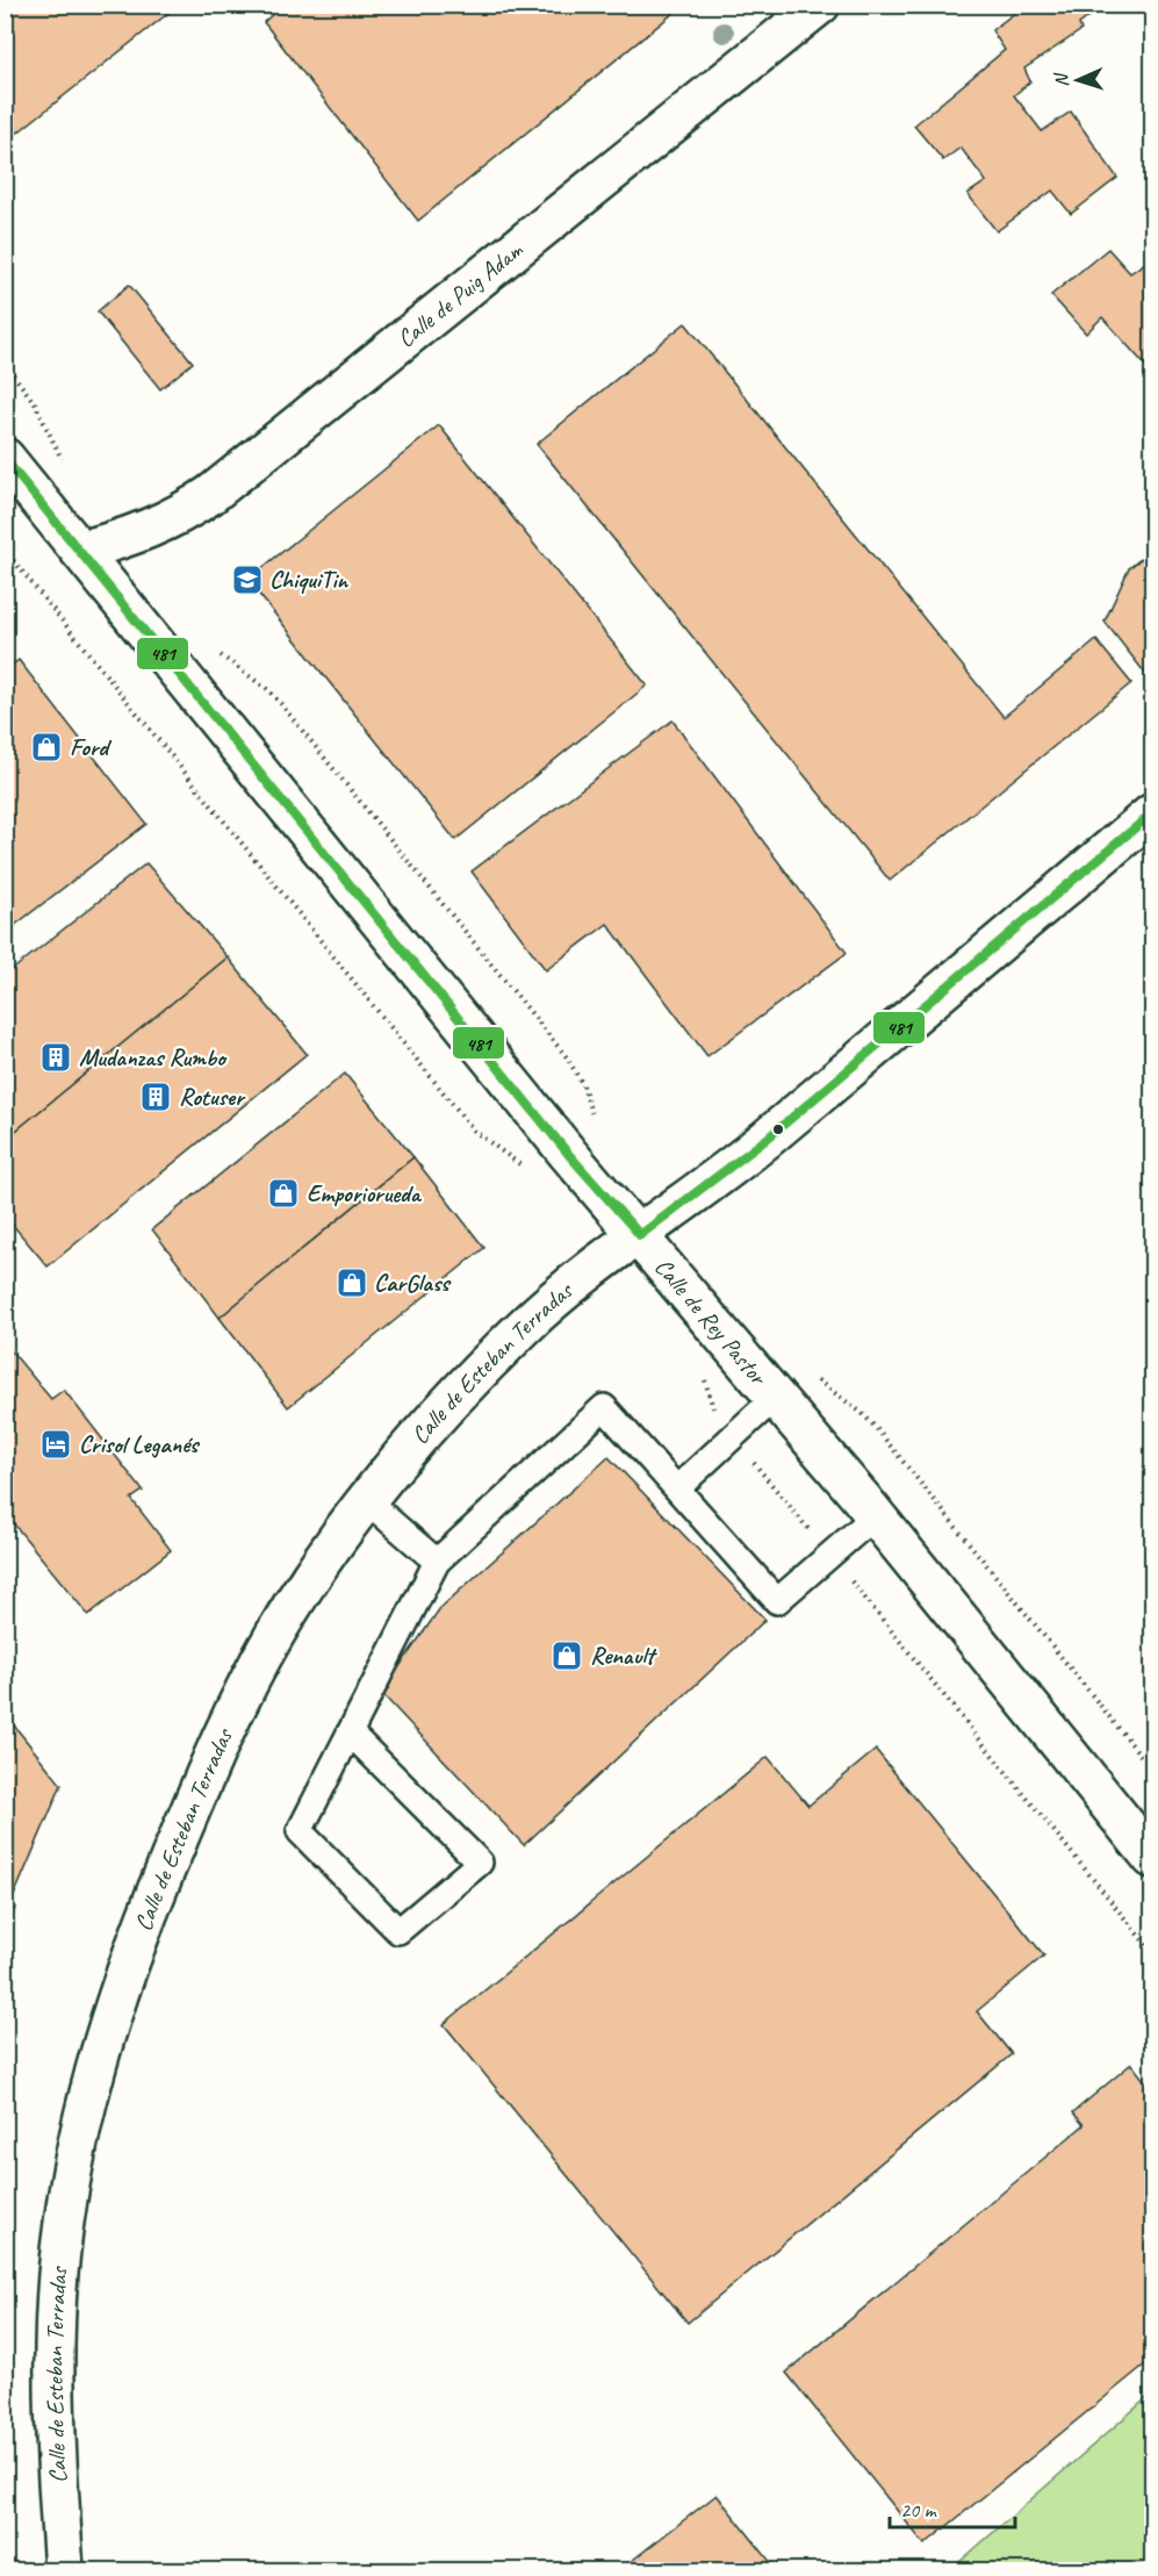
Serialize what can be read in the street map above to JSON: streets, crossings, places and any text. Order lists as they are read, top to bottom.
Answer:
{
  "streets": {
    "street": ["Calle de Puig Adam", "Calle de Rey Pastor", "Calle de Esteban Terradas"]
  },
  "crossings": [
    ["Calle de Puig Adam", "Calle de Rey Pastor"],
    ["Calle de Rey Pastor", "Calle de Esteban Terradas"]
  ],
  "places": {
    "school or university": ["ChiquiTin"],
    "shop": [
      "Ford",
      "Emporiorueda",
      "CarGlass",
      "Renault"
    ],
    "building": ["Mudanzas Rumbo", "Rotuser"],
    "hotel": ["Crisol Leganés"]
  },
  "lines": ["transit line 481"],
  "scale_bar": "20 m",
  "north": "left"
}
